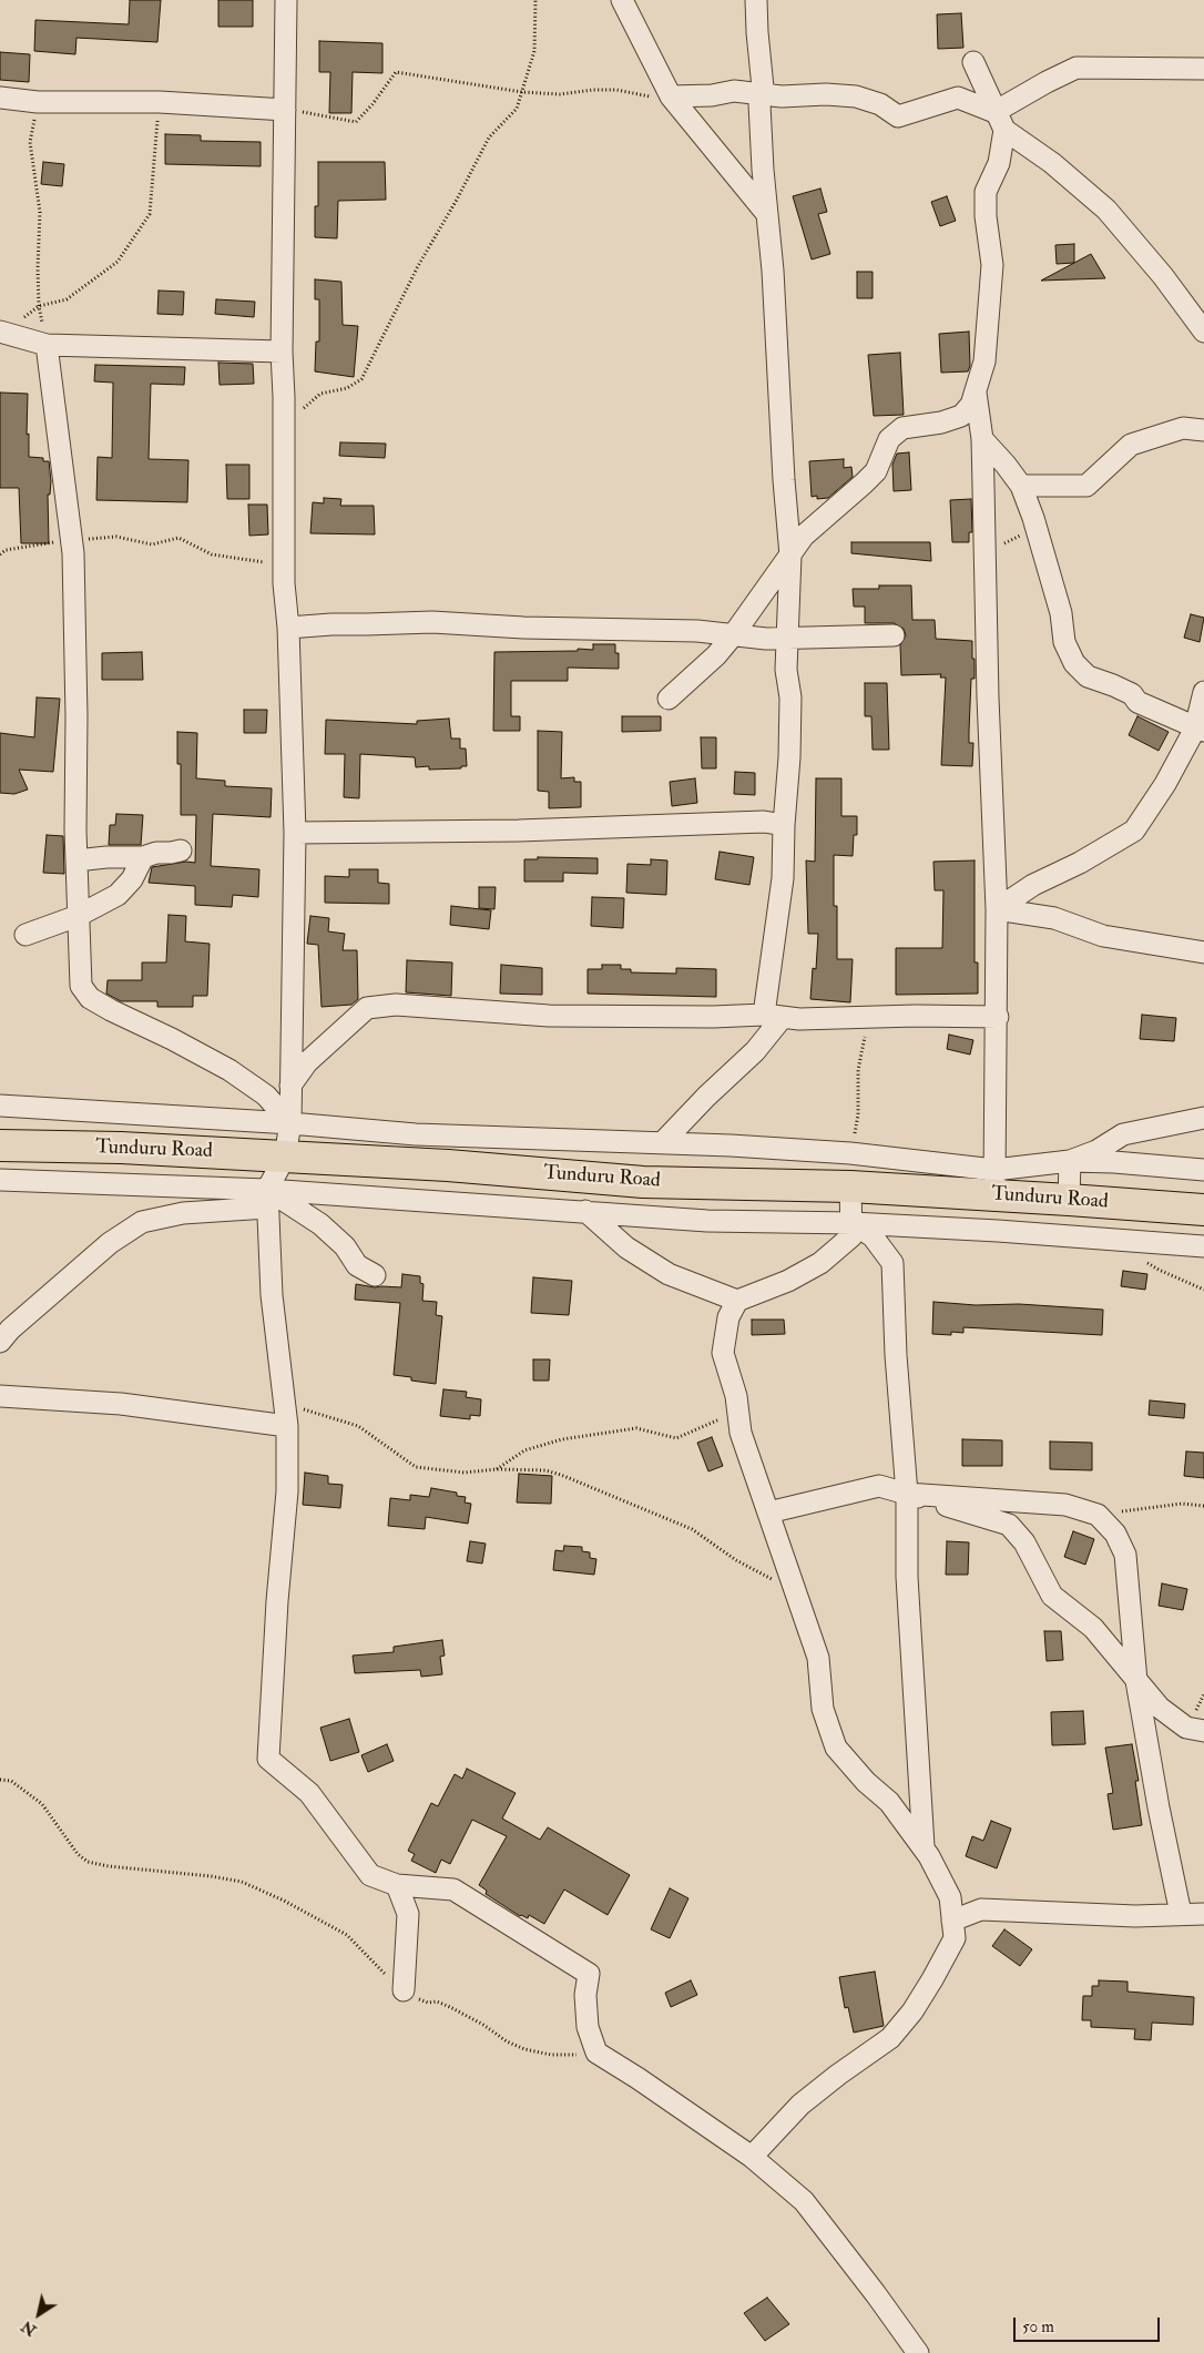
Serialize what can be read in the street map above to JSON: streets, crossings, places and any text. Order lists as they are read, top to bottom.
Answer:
{
  "streets": {
    "highway": ["Tunduru Road"]
  },
  "scale_bar": "50 m",
  "north": "bottom left"
}
